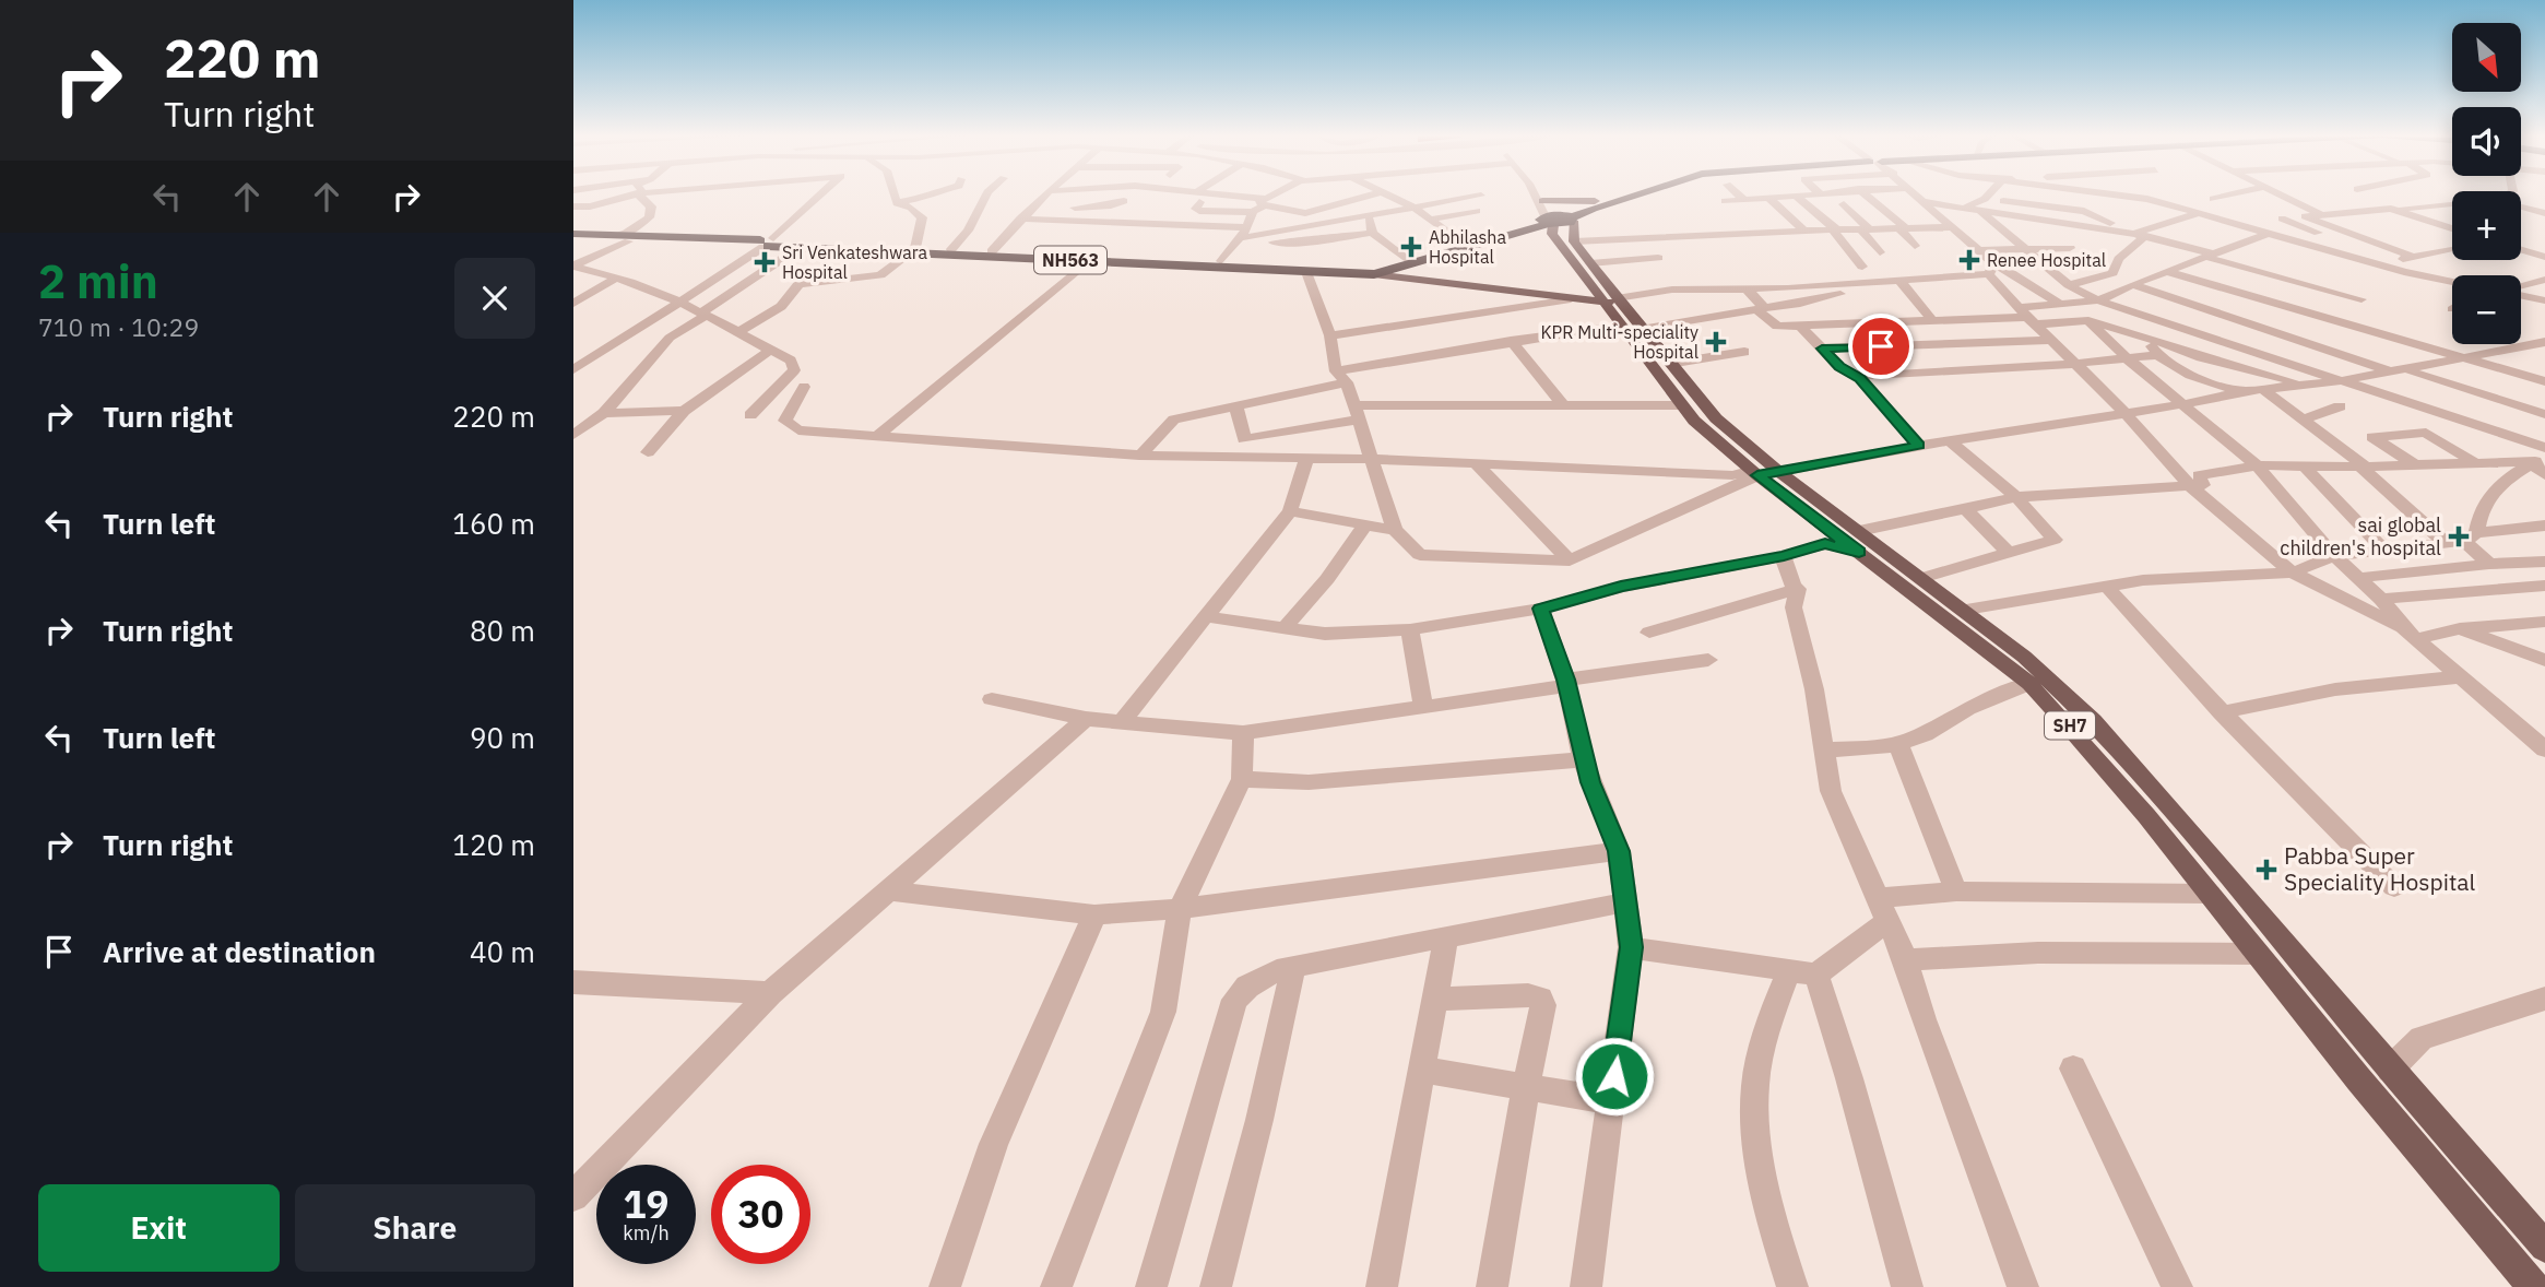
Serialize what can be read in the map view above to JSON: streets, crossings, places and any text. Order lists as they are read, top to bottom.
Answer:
{
  "streets": {
    "highway": ["NH563"],
    "main road": ["SH7"]
  },
  "crossings": [
    ["NH563", "SH7"]
  ],
  "places": {
    "health": [
      "Abhilasha Hospital",
      "Renee Hospital",
      "Sri Venkateshwara Hospital",
      "KPR Multi-speciality Hospital",
      "sai global children's hospital",
      "Pabba Super Speciality Hospital"
    ]
  },
  "north": "bottom right",
  "page": {
    "turn": ["220 m", "Turn right"],
    "map_buttons": ["+", "−"],
    "heading": ["2 min", "710 m · 10:29"],
    "list": [
      {
        "name": "Turn right",
        "value": "220 m"
      },
      {
        "name": "Turn left",
        "value": "160 m"
      },
      {
        "name": "Turn right",
        "value": "80 m"
      },
      {
        "name": "Turn left",
        "value": "90 m"
      },
      {
        "name": "Turn right",
        "value": "120 m"
      },
      {
        "name": "Arrive at destination",
        "value": "40 m"
      }
    ],
    "speed": "19 km/h",
    "limit": "30",
    "buttons": ["Exit", "Share"]
  }
}
